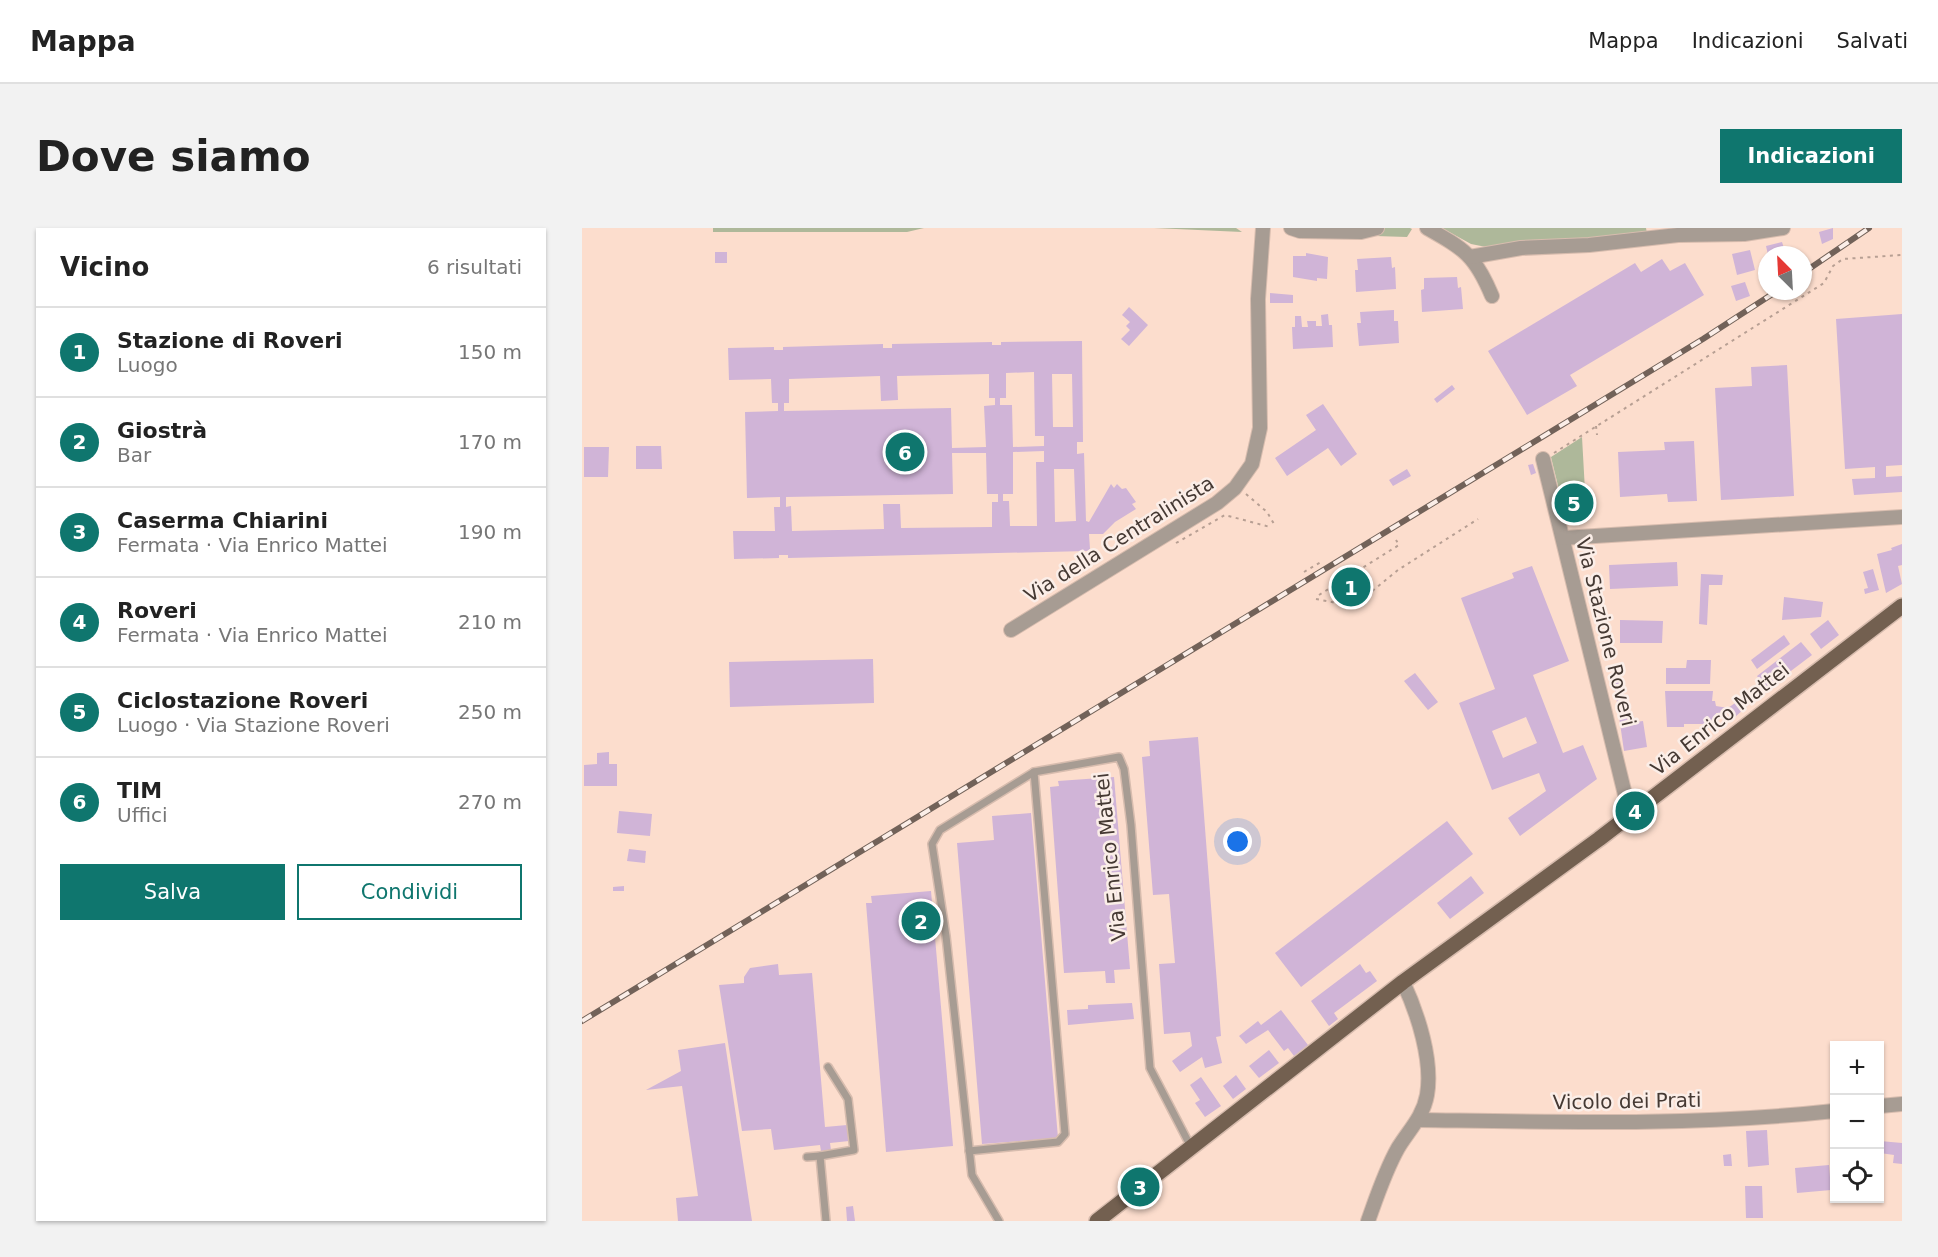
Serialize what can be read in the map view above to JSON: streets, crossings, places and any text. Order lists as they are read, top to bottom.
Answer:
{
  "streets": {
    "main road": ["Via Enrico Mattei"],
    "street": ["Via della Centralinista", "Via Stazione Roveri", "Vicolo dei Prati"]
  },
  "crossings": [
    ["Via Stazione Roveri", "Via Enrico Mattei"]
  ],
  "north": "top left",
  "page": {
    "header": "Mappa",
    "nav": ["Mappa", "Indicazioni", "Salvati"],
    "buttons": [
      "Indicazioni",
      ["Salva", "Condividi"]
    ],
    "title": "Dove siamo",
    "heading": ["Vicino", "6 risultati"],
    "list": [
      {
        "mark": "1",
        "name": "Stazione di Roveri",
        "note": "Luogo",
        "value": "150 m"
      },
      {
        "mark": "2",
        "name": "Giostrà",
        "note": "Bar",
        "value": "170 m"
      },
      {
        "mark": "3",
        "name": "Caserma Chiarini",
        "note": "Fermata · Via Enrico Mattei",
        "value": "190 m"
      },
      {
        "mark": "4",
        "name": "Roveri",
        "note": "Fermata · Via Enrico Mattei",
        "value": "210 m"
      },
      {
        "mark": "5",
        "name": "Ciclostazione Roveri",
        "note": "Luogo · Via Stazione Roveri",
        "value": "250 m"
      },
      {
        "mark": "6",
        "name": "TIM",
        "note": "Uffici",
        "value": "270 m"
      }
    ],
    "pins": [
      "6",
      "5",
      "1",
      "4",
      "2",
      "3"
    ],
    "map_buttons": ["+", "−"]
  }
}
